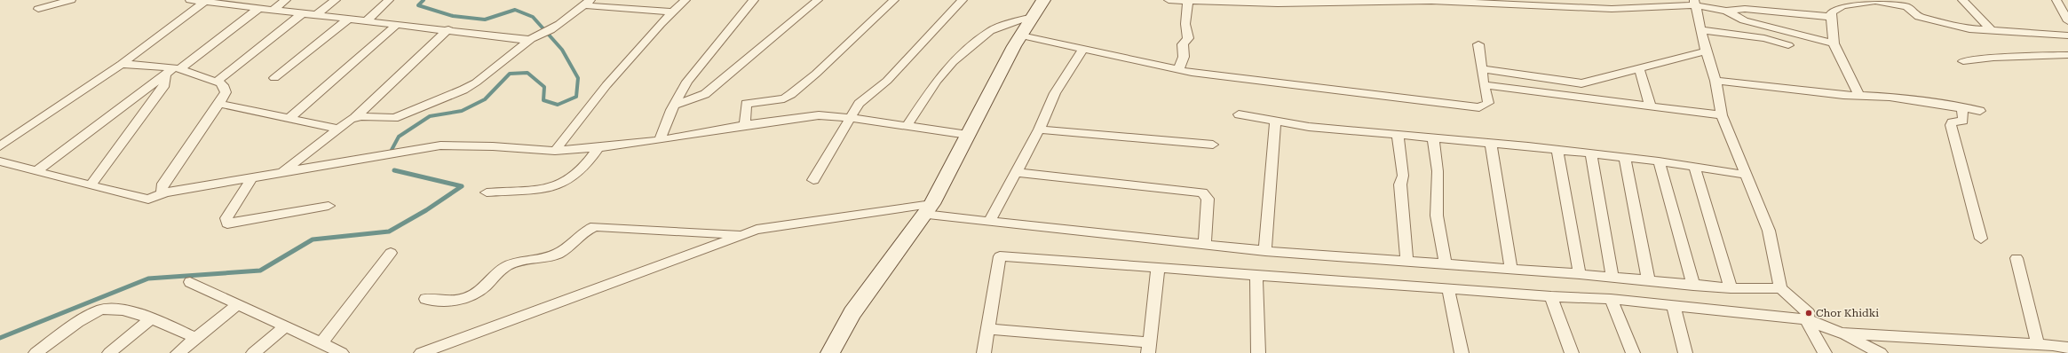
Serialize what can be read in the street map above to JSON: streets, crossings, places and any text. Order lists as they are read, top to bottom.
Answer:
{
  "places": ["Chor Khidki"]
}
